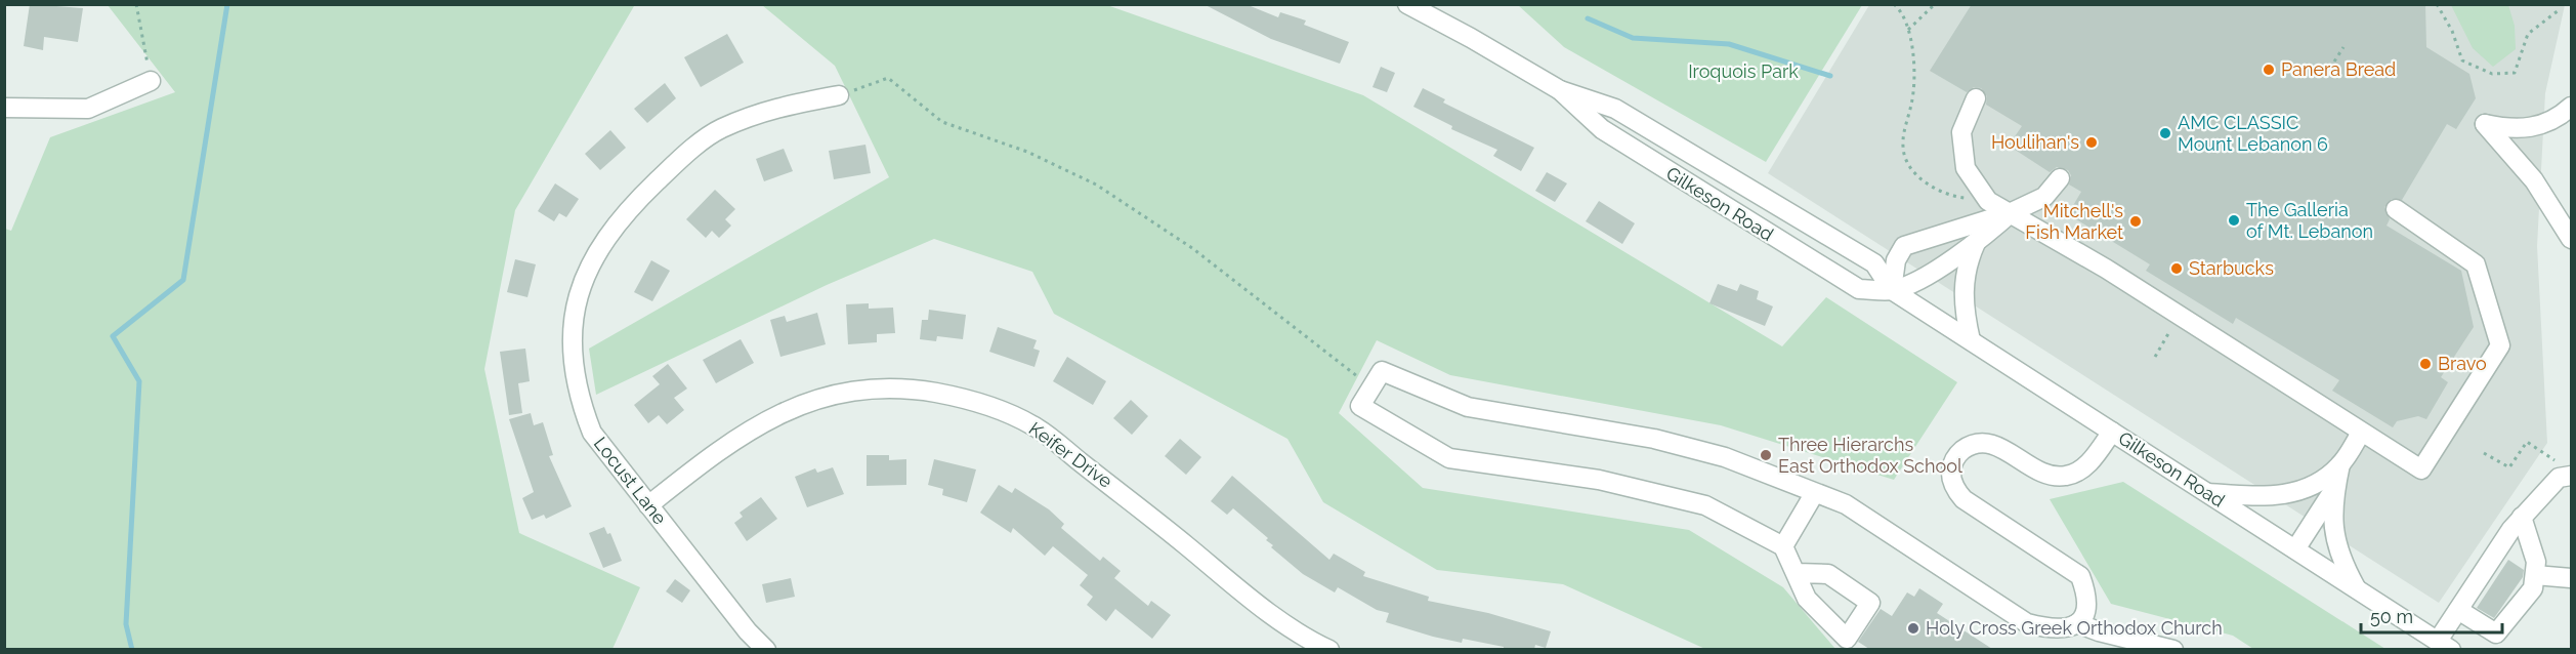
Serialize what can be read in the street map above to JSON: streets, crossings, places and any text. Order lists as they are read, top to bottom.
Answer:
{
  "streets": {
    "street": ["Gilkeson Road", "Keifer Drive", "Locust Lane"]
  },
  "crossings": [
    ["Keifer Drive", "Locust Lane"]
  ],
  "parks": ["Iroquois Park"],
  "places": [
    "Panera Bread",
    "AMC CLASSIC Mount Lebanon 6",
    "Houlihan's",
    "The Galleria of Mt. Lebanon",
    "Mitchell's Fish Market",
    "Starbucks",
    "Bravo",
    "Three Hierarchs East Orthodox School",
    "Holy Cross Greek Orthodox Church"
  ],
  "scale_bar": "50 m"
}
